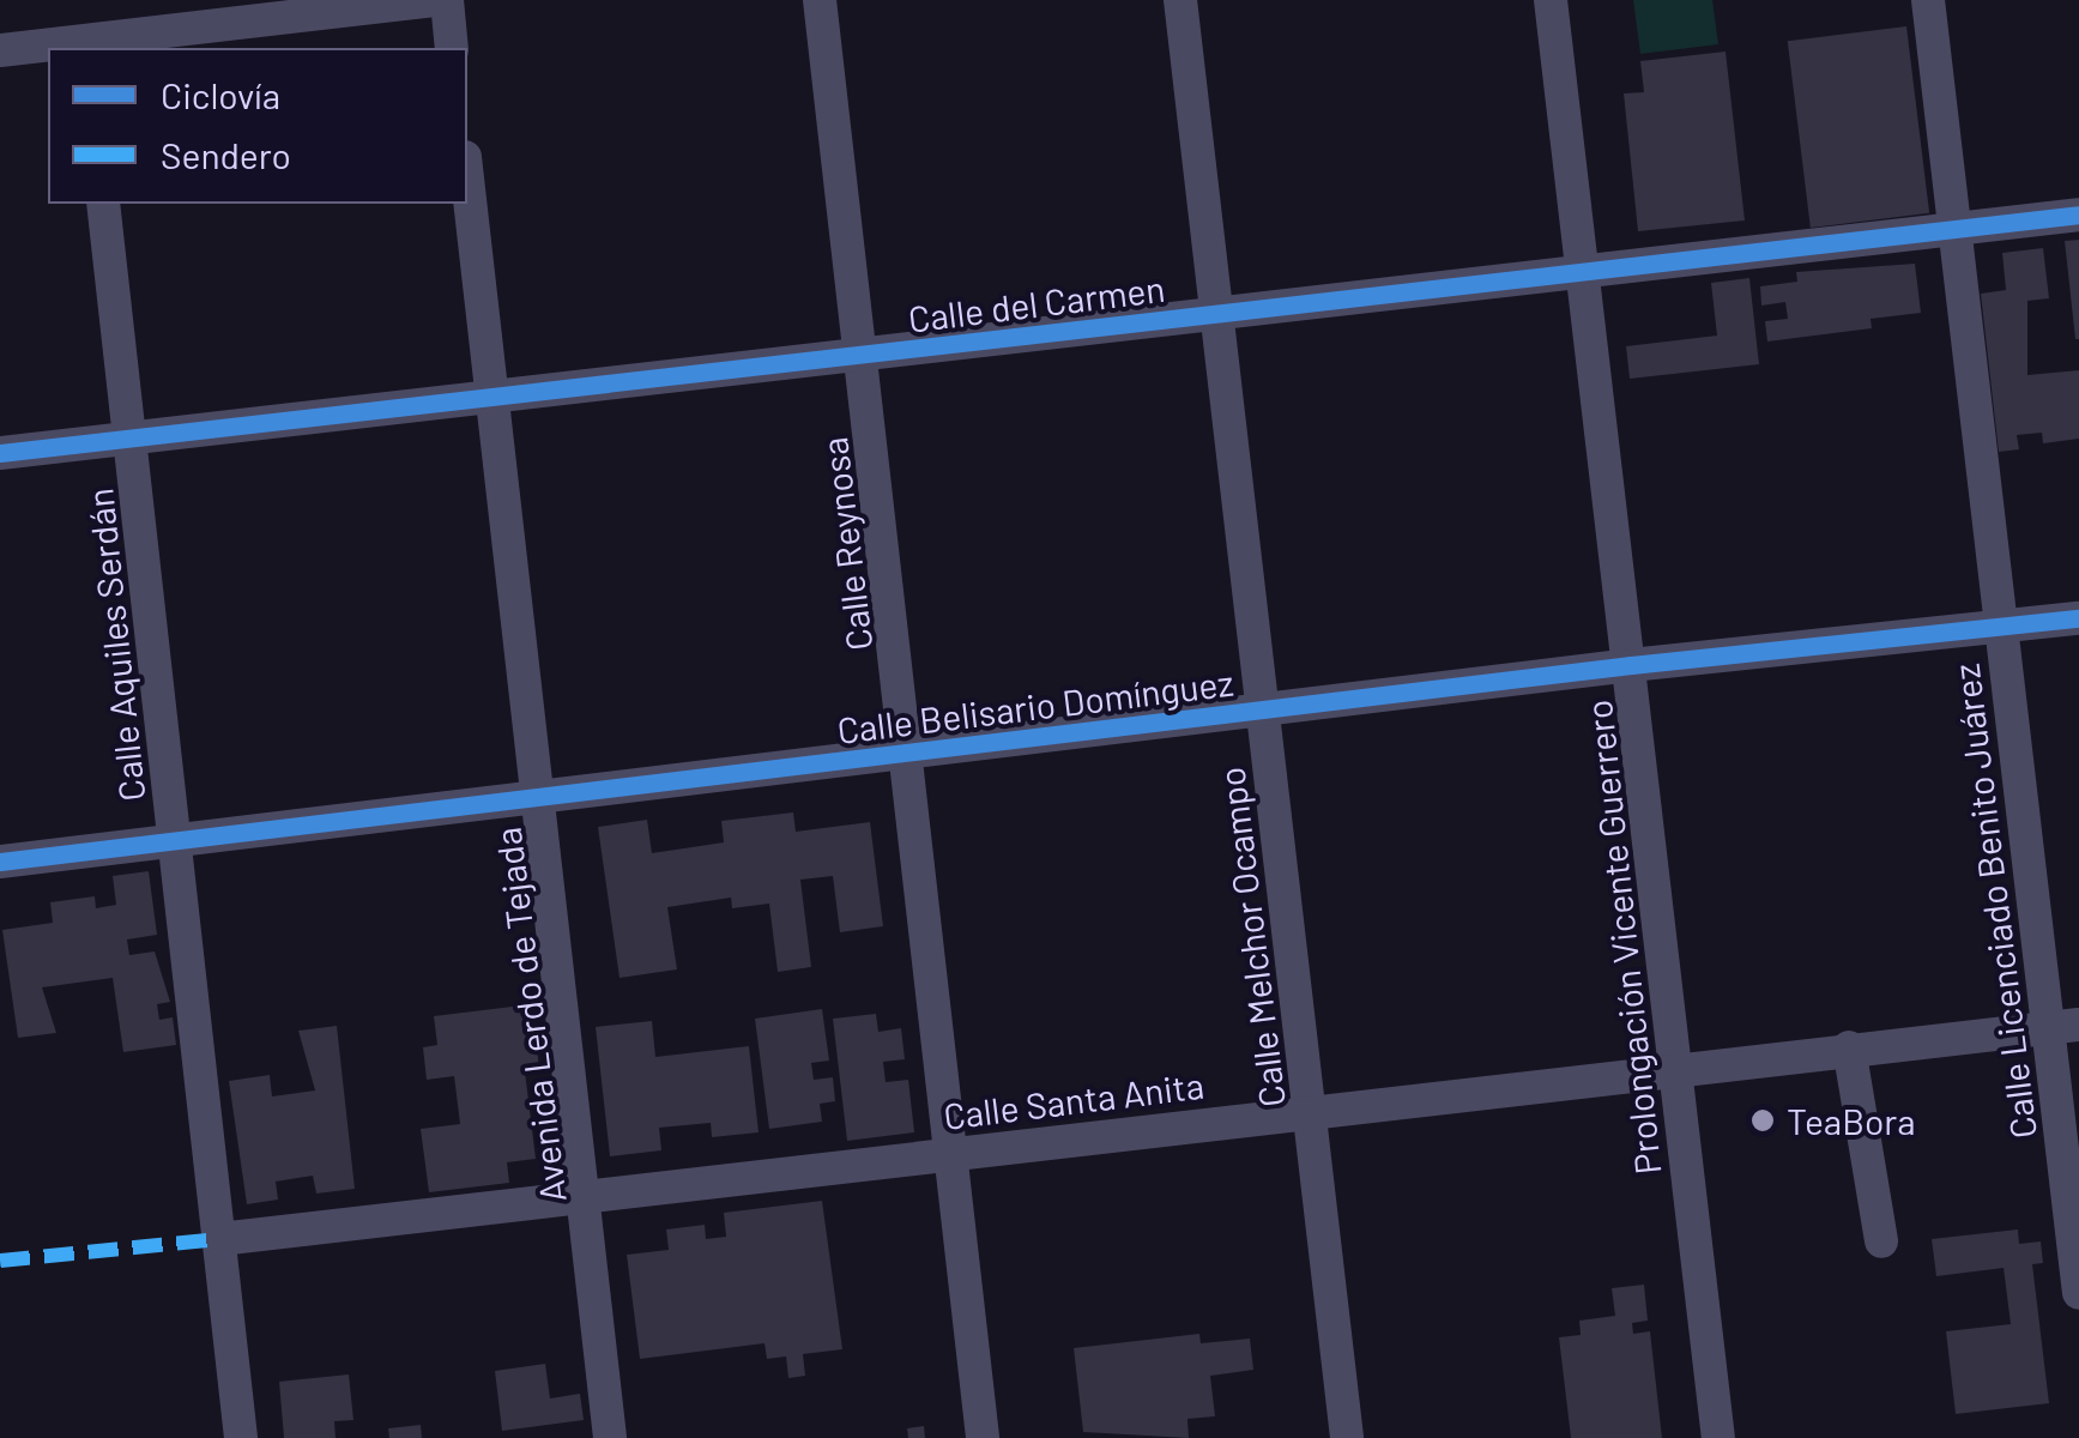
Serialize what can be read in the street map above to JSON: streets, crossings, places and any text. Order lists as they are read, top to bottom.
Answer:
{
  "streets": {
    "street": [
      "Calle del Carmen",
      "Calle Reynosa",
      "Calle Aquiles Serdán",
      "Calle Belisario Domínguez",
      "Calle Licenciado Benito Juárez",
      "Calle Melchor Ocampo",
      "Prolongación Vicente Guerrero",
      "Avenida Lerdo de Tejada",
      "Calle Santa Anita"
    ]
  },
  "crossings": [
    ["Calle del Carmen", "Calle Reynosa"],
    ["Calle del Carmen", "Calle Aquiles Serdán"],
    ["Calle del Carmen", "Calle Licenciado Benito Juárez"],
    ["Calle del Carmen", "Calle Melchor Ocampo"],
    ["Calle del Carmen", "Prolongación Vicente Guerrero"],
    ["Calle del Carmen", "Avenida Lerdo de Tejada"],
    ["Calle Reynosa", "Calle Belisario Domínguez"],
    ["Calle Reynosa", "Calle Santa Anita"],
    ["Calle Aquiles Serdán", "Calle Belisario Domínguez"],
    ["Calle Aquiles Serdán", "Calle Santa Anita"],
    ["Calle Belisario Domínguez", "Calle Licenciado Benito Juárez"],
    ["Calle Belisario Domínguez", "Calle Melchor Ocampo"],
    ["Calle Belisario Domínguez", "Prolongación Vicente Guerrero"],
    ["Calle Belisario Domínguez", "Avenida Lerdo de Tejada"],
    ["Calle Licenciado Benito Juárez", "Calle Santa Anita"],
    ["Calle Melchor Ocampo", "Calle Santa Anita"],
    ["Prolongación Vicente Guerrero", "Calle Santa Anita"],
    ["Avenida Lerdo de Tejada", "Calle Santa Anita"]
  ],
  "places": ["TeaBora"],
  "legend": ["Ciclovía", "Sendero"]
}
